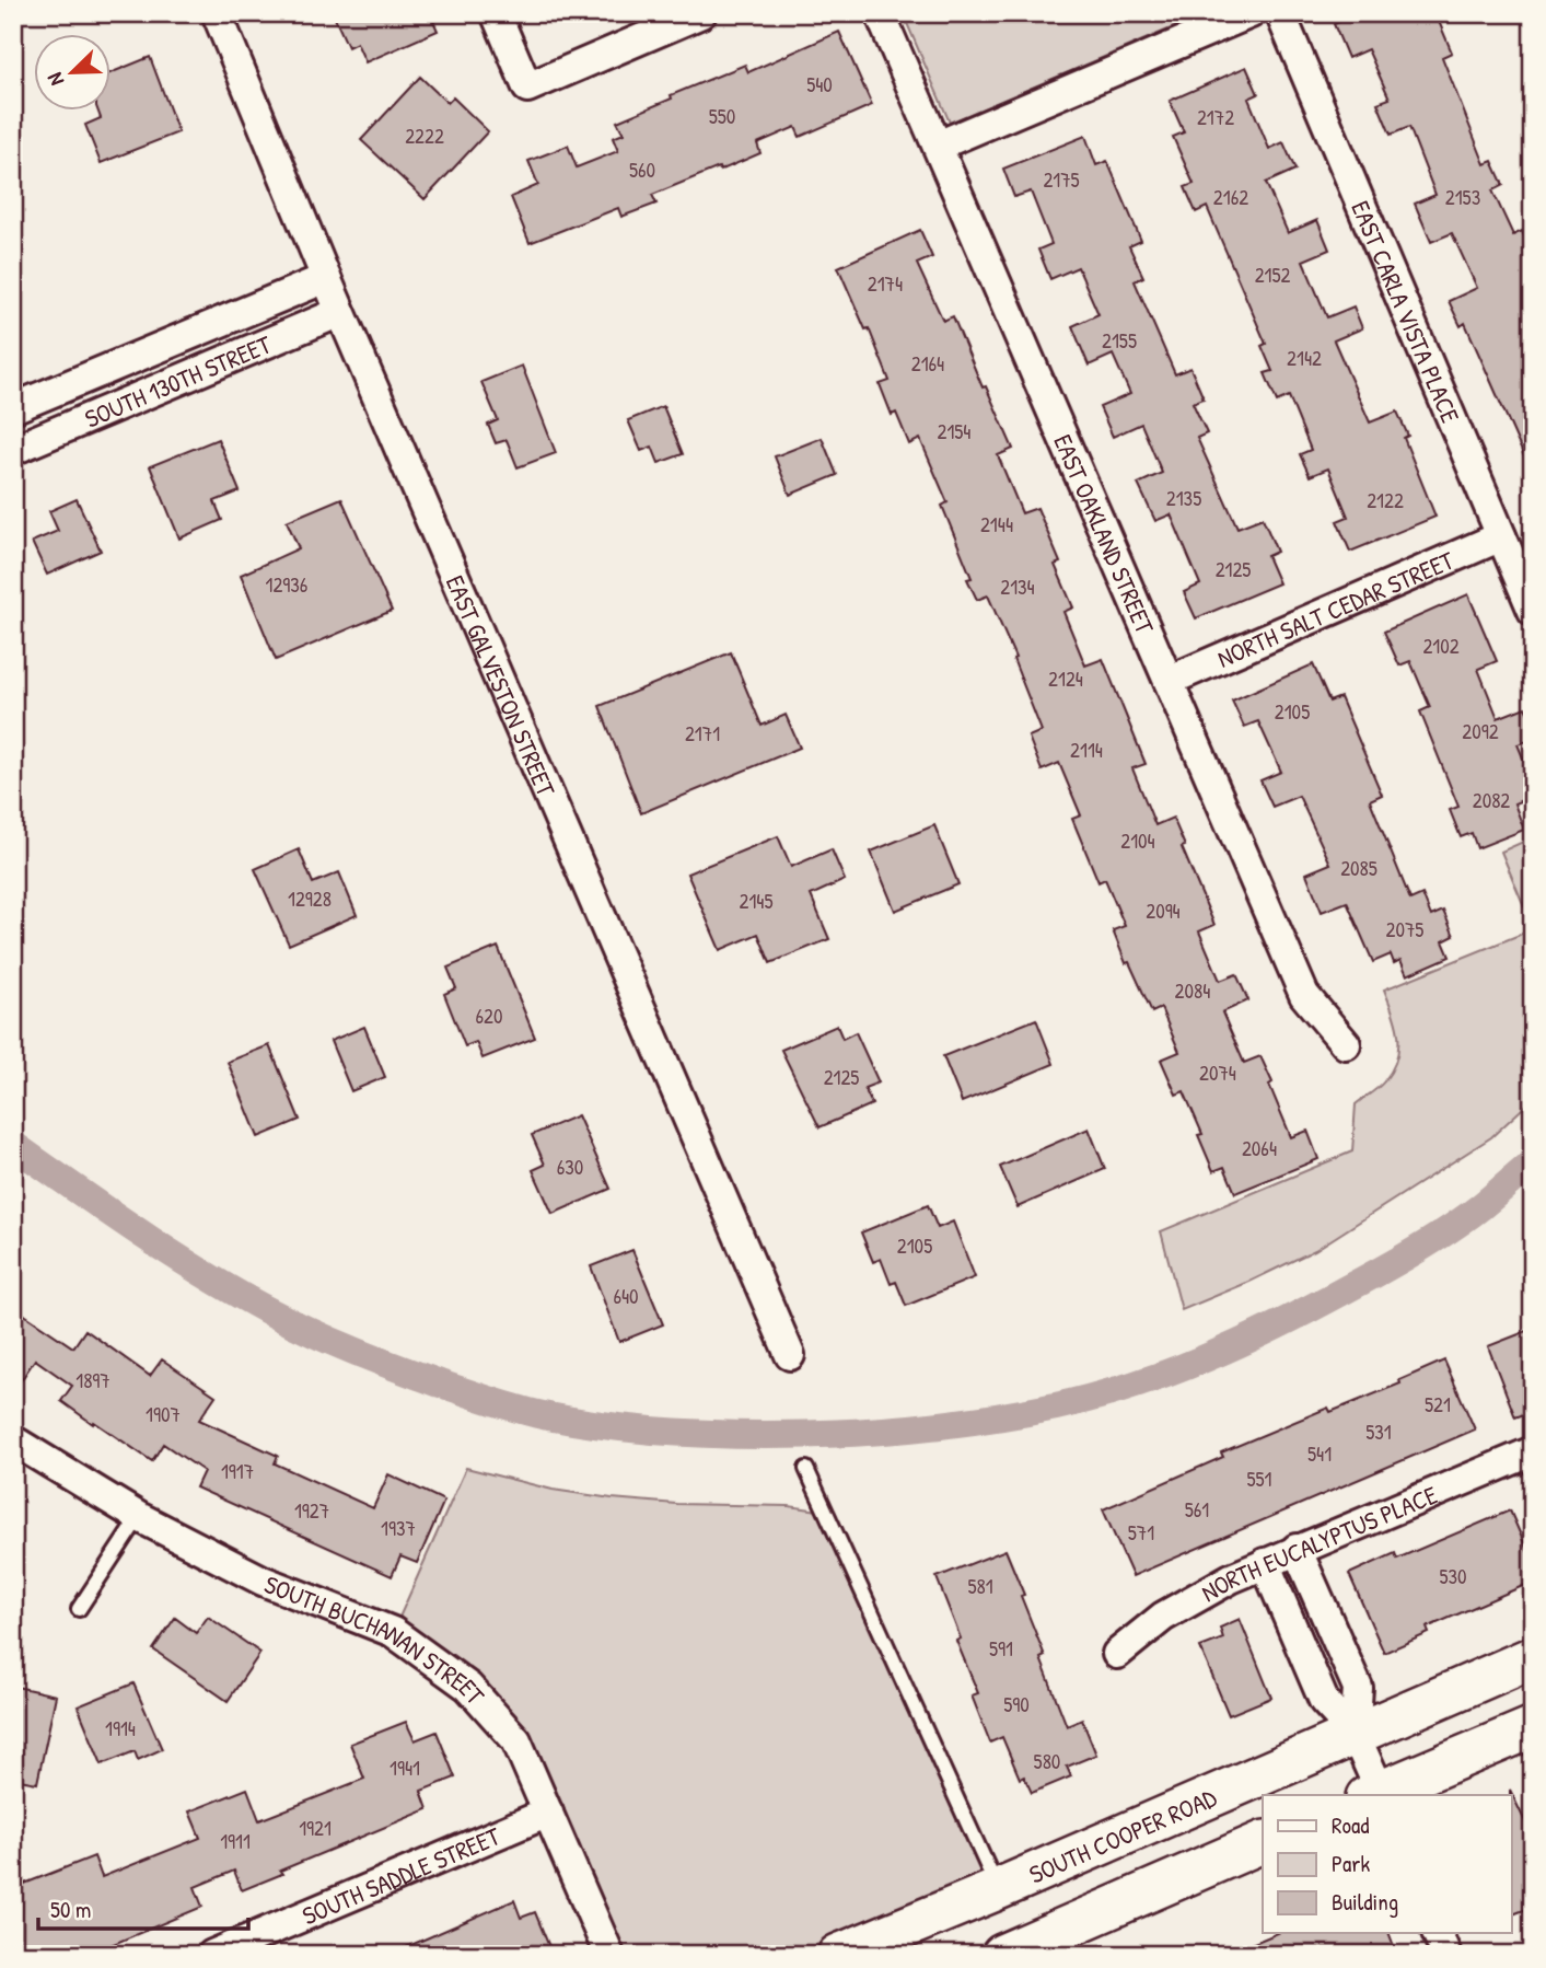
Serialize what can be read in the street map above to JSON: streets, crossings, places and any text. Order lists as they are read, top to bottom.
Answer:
{
  "streets": {
    "main road": ["SOUTH COOPER ROAD"],
    "street": [
      "EAST CARLA VISTA PLACE",
      "SOUTH 130TH STREET",
      "EAST OAKLAND STREET",
      "NORTH SALT CEDAR STREET",
      "EAST GALVESTON STREET",
      "NORTH EUCALYPTUS PLACE",
      "SOUTH BUCHANAN STREET",
      "SOUTH SADDLE STREET"
    ]
  },
  "crossings": [
    ["EAST CARLA VISTA PLACE", "NORTH SALT CEDAR STREET"],
    ["SOUTH 130TH STREET", "EAST GALVESTON STREET"],
    ["EAST OAKLAND STREET", "NORTH SALT CEDAR STREET"],
    ["SOUTH BUCHANAN STREET", "SOUTH SADDLE STREET"]
  ],
  "house_numbers": [
    "540",
    "550",
    "2172",
    "2222",
    "560",
    "2175",
    "2162",
    "2153",
    "2152",
    "2174",
    "2155",
    "2142",
    "2164",
    "2154",
    "2135",
    "2122",
    "2144",
    "2125",
    "12936",
    "2134",
    "2102",
    "2124",
    "2105",
    "2092",
    "2171",
    "2114",
    "2082",
    "2104",
    "2085",
    "12928",
    "2145",
    "2094",
    "2075",
    "2084",
    "620",
    "2074",
    "2125",
    "2064",
    "630",
    "2105",
    "640",
    "1897",
    "521",
    "1907",
    "531",
    "541",
    "1917",
    "551",
    "561",
    "1927",
    "1937",
    "571",
    "530",
    "581",
    "591",
    "590",
    "1914",
    "580",
    "1941",
    "1921",
    "1911"
  ],
  "legend": ["Road", "Park", "Building"],
  "scale_bar": "50 m",
  "north": "bottom left"
}
